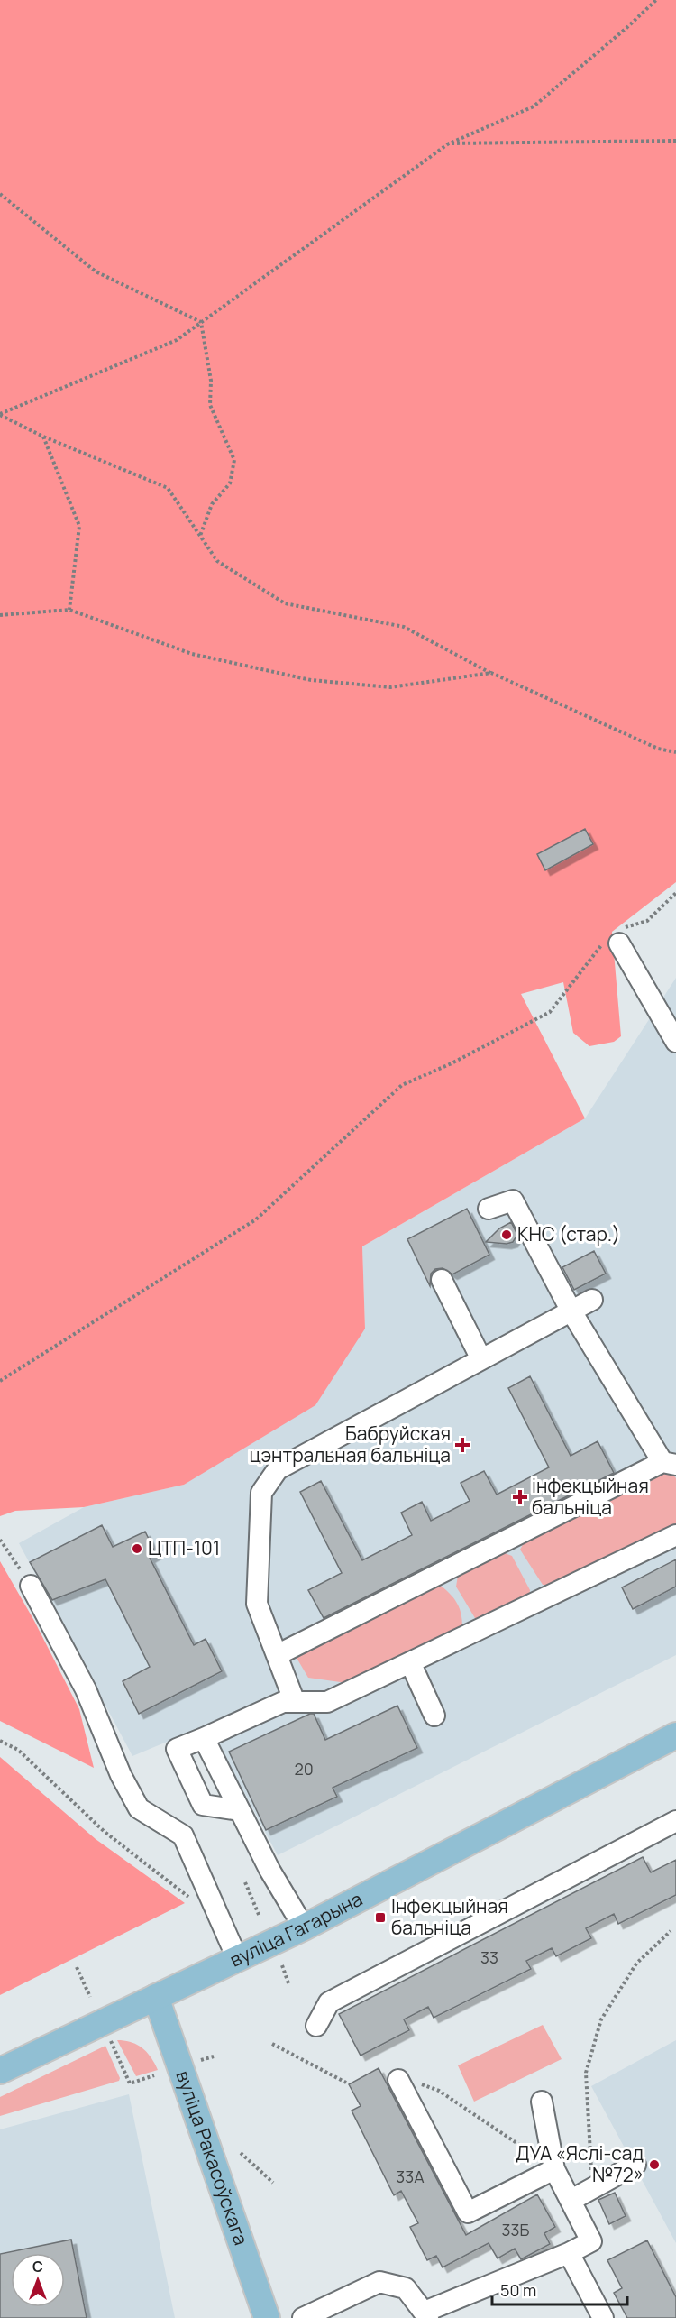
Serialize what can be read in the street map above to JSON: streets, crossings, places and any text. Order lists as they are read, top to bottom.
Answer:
{
  "streets": {
    "main road": ["вуліца Гагарына", "вуліца Ракасоўскага"]
  },
  "crossings": [
    ["вуліца Гагарына", "вуліца Ракасоўскага"]
  ],
  "places": {
    "other": ["КНС (стар.)", "ЦТП-101", "ДУА «Яслі-сад №72»"],
    "health": ["Бабруйская цэнтральная бальніца", "інфекцыйная бальніца"],
    "transit": ["Інфекцыйная бальніца"]
  },
  "house_numbers": [
    "20",
    "33",
    "33А",
    "33Б"
  ],
  "scale_bar": "50 m",
  "north": "top"
}
